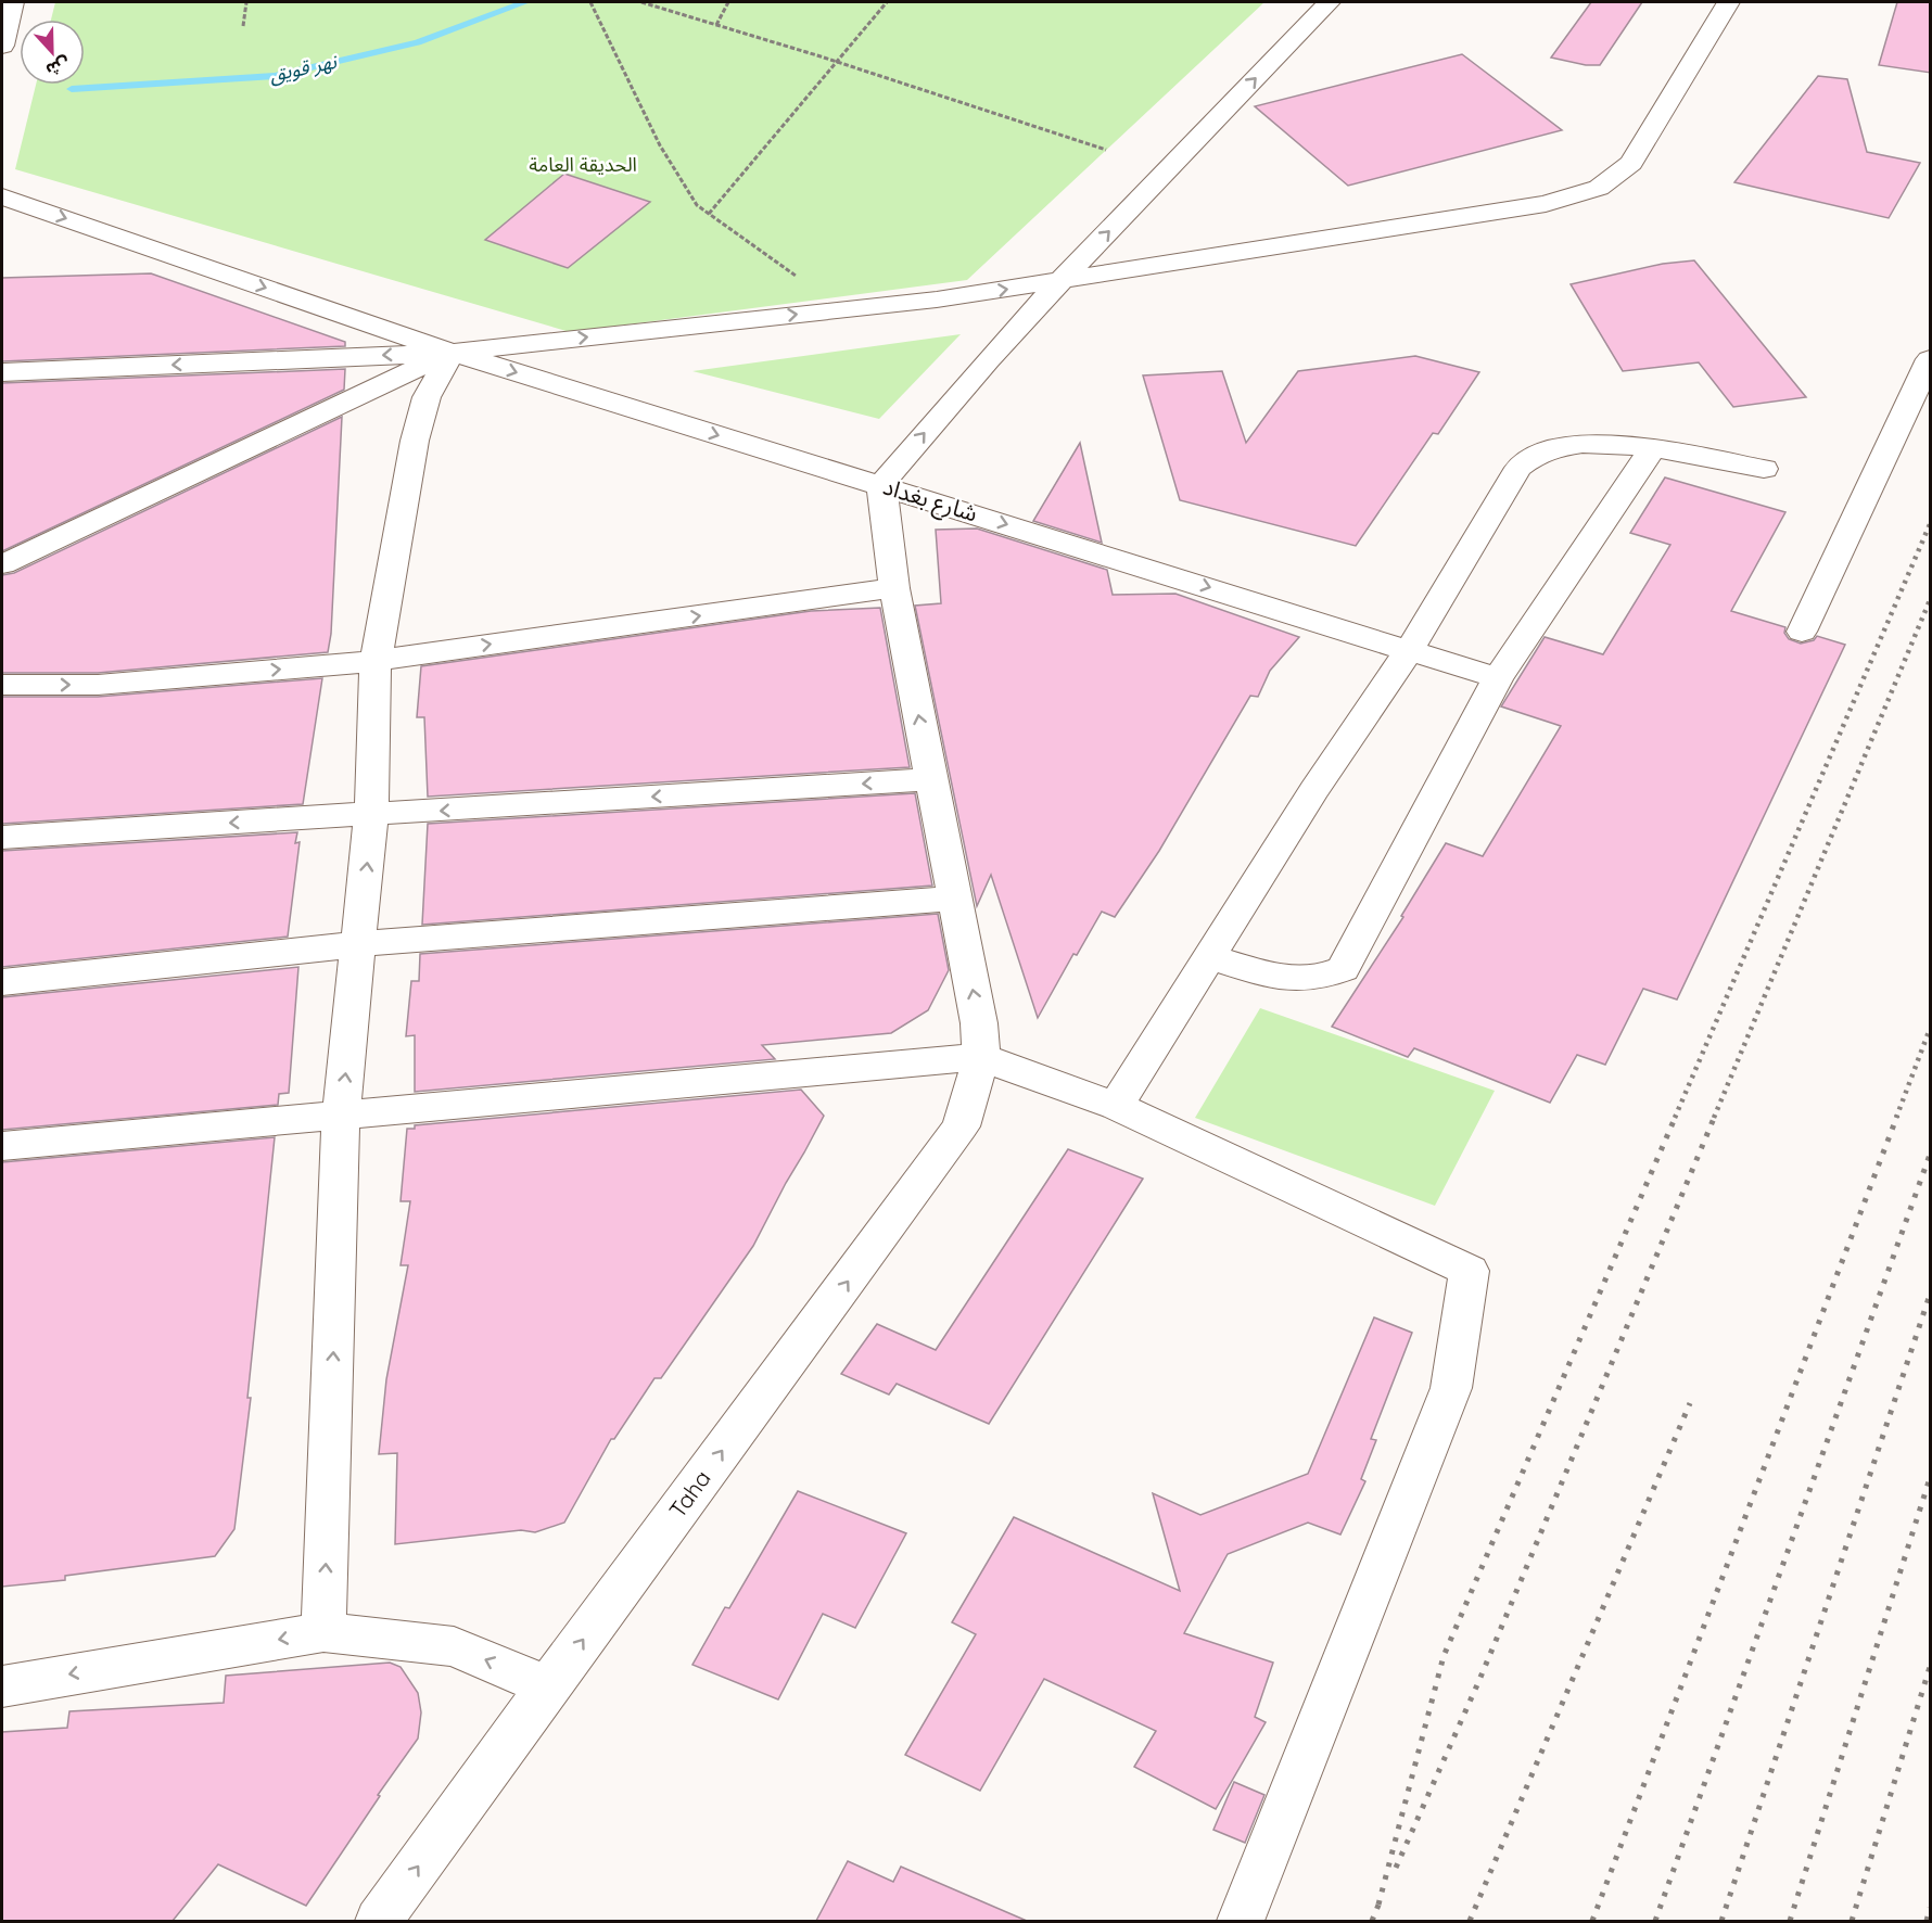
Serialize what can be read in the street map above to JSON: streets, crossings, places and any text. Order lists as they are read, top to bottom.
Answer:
{
  "streets": {
    "street": ["شارع بغداد", "Taha"]
  },
  "one_way": ["Taha"],
  "water": ["نهر قويق"],
  "parks": ["الحديقة العامة"],
  "north": "bottom"
}
